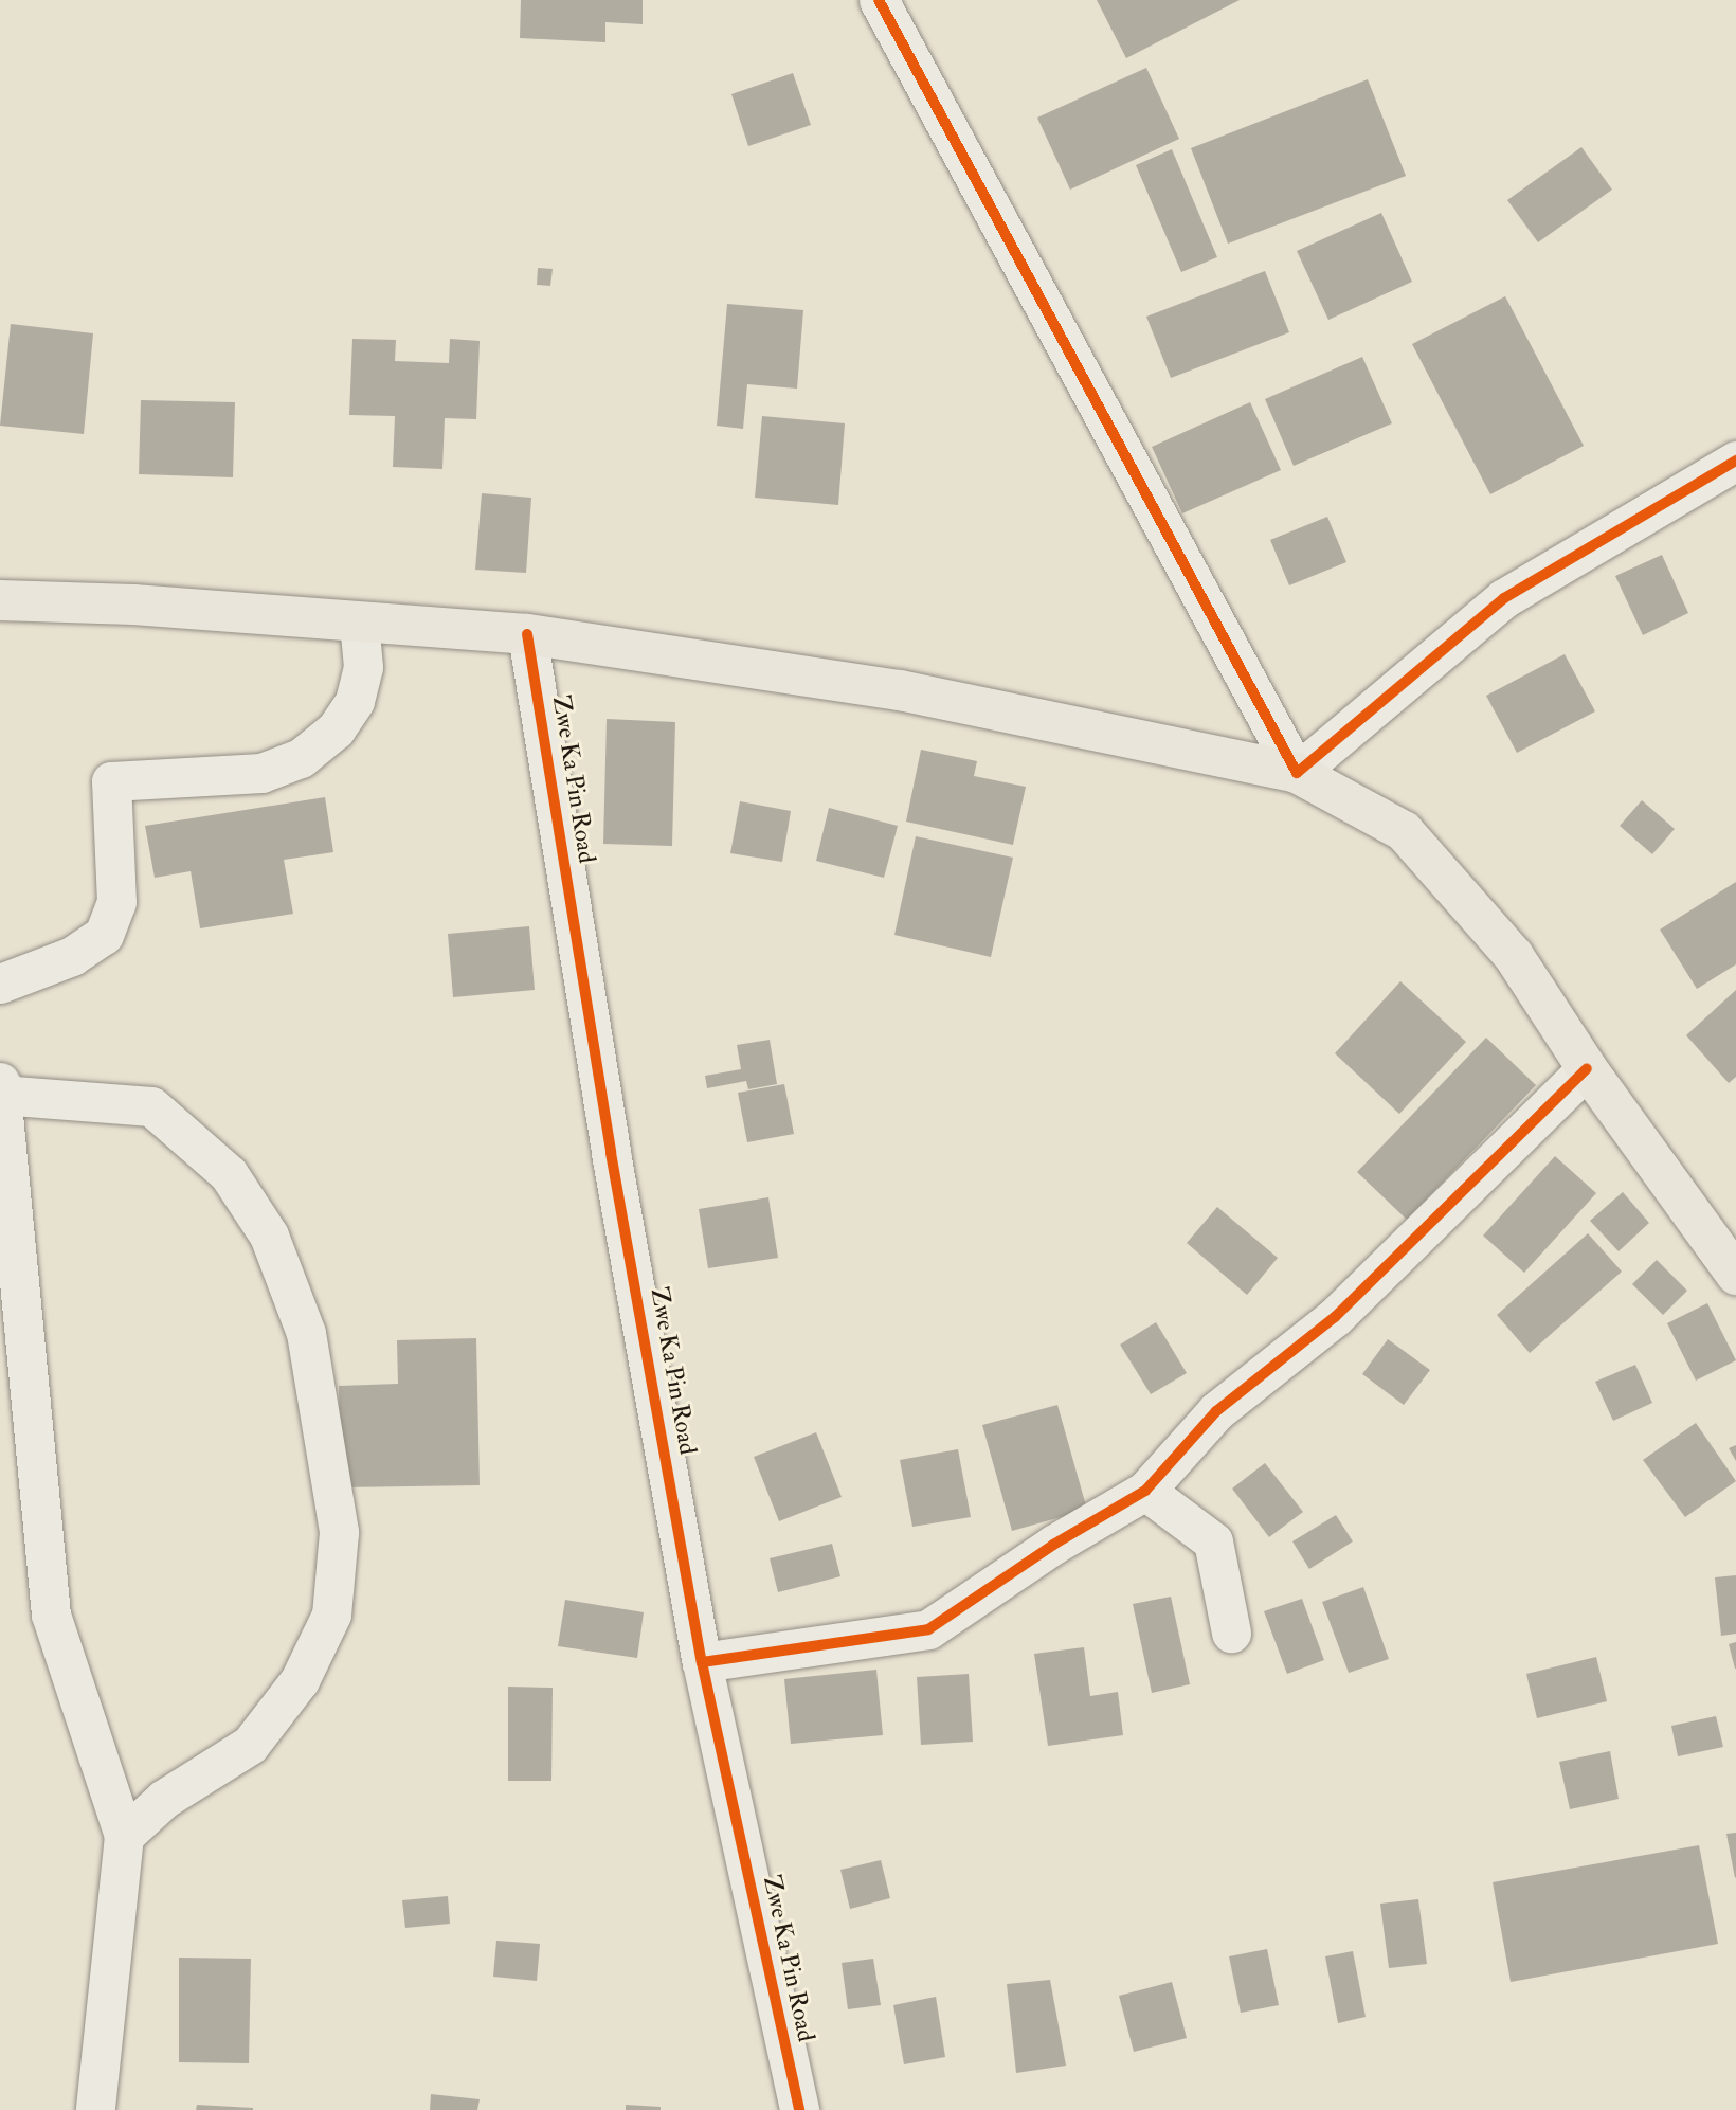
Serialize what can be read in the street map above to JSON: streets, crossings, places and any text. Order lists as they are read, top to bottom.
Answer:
{
  "streets": {
    "street": ["Zwe Ka Pin Road"]
  }
}
